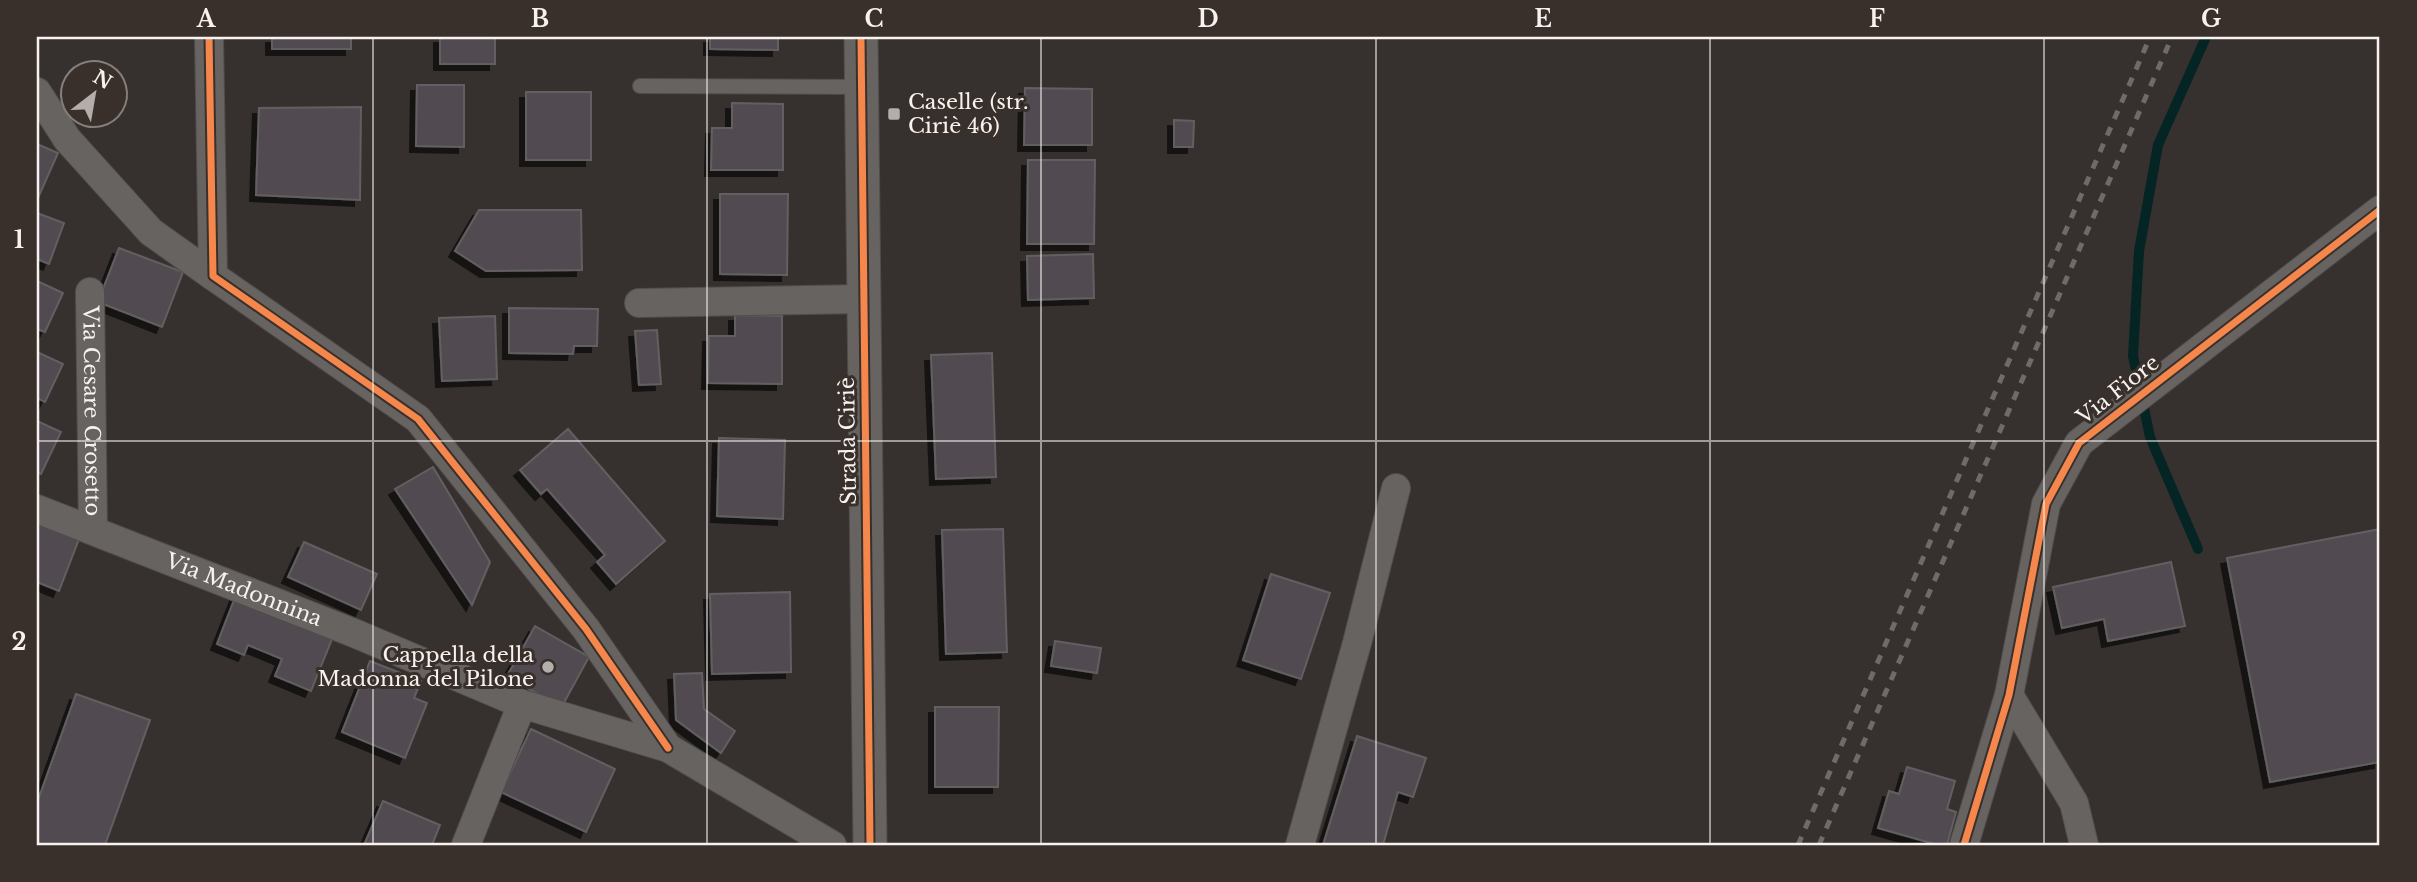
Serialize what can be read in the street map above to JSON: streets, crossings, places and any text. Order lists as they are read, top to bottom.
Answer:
{
  "streets": {
    "street": [
      "Via Fiore",
      "Via Cesare Crosetto",
      "Strada Ciriè",
      "Via Madonnina"
    ]
  },
  "crossings": [
    ["Via Cesare Crosetto", "Via Madonnina"]
  ],
  "places": {
    "transit": ["Caselle (str. Ciriè 46)"],
    "other": ["Cappella della Madonna del Pilone"]
  },
  "north": "top right",
  "grid": {
    "columns": [
      "A",
      "B",
      "C",
      "D",
      "E",
      "F",
      "G"
    ],
    "rows": ["1", "2"]
  }
}
